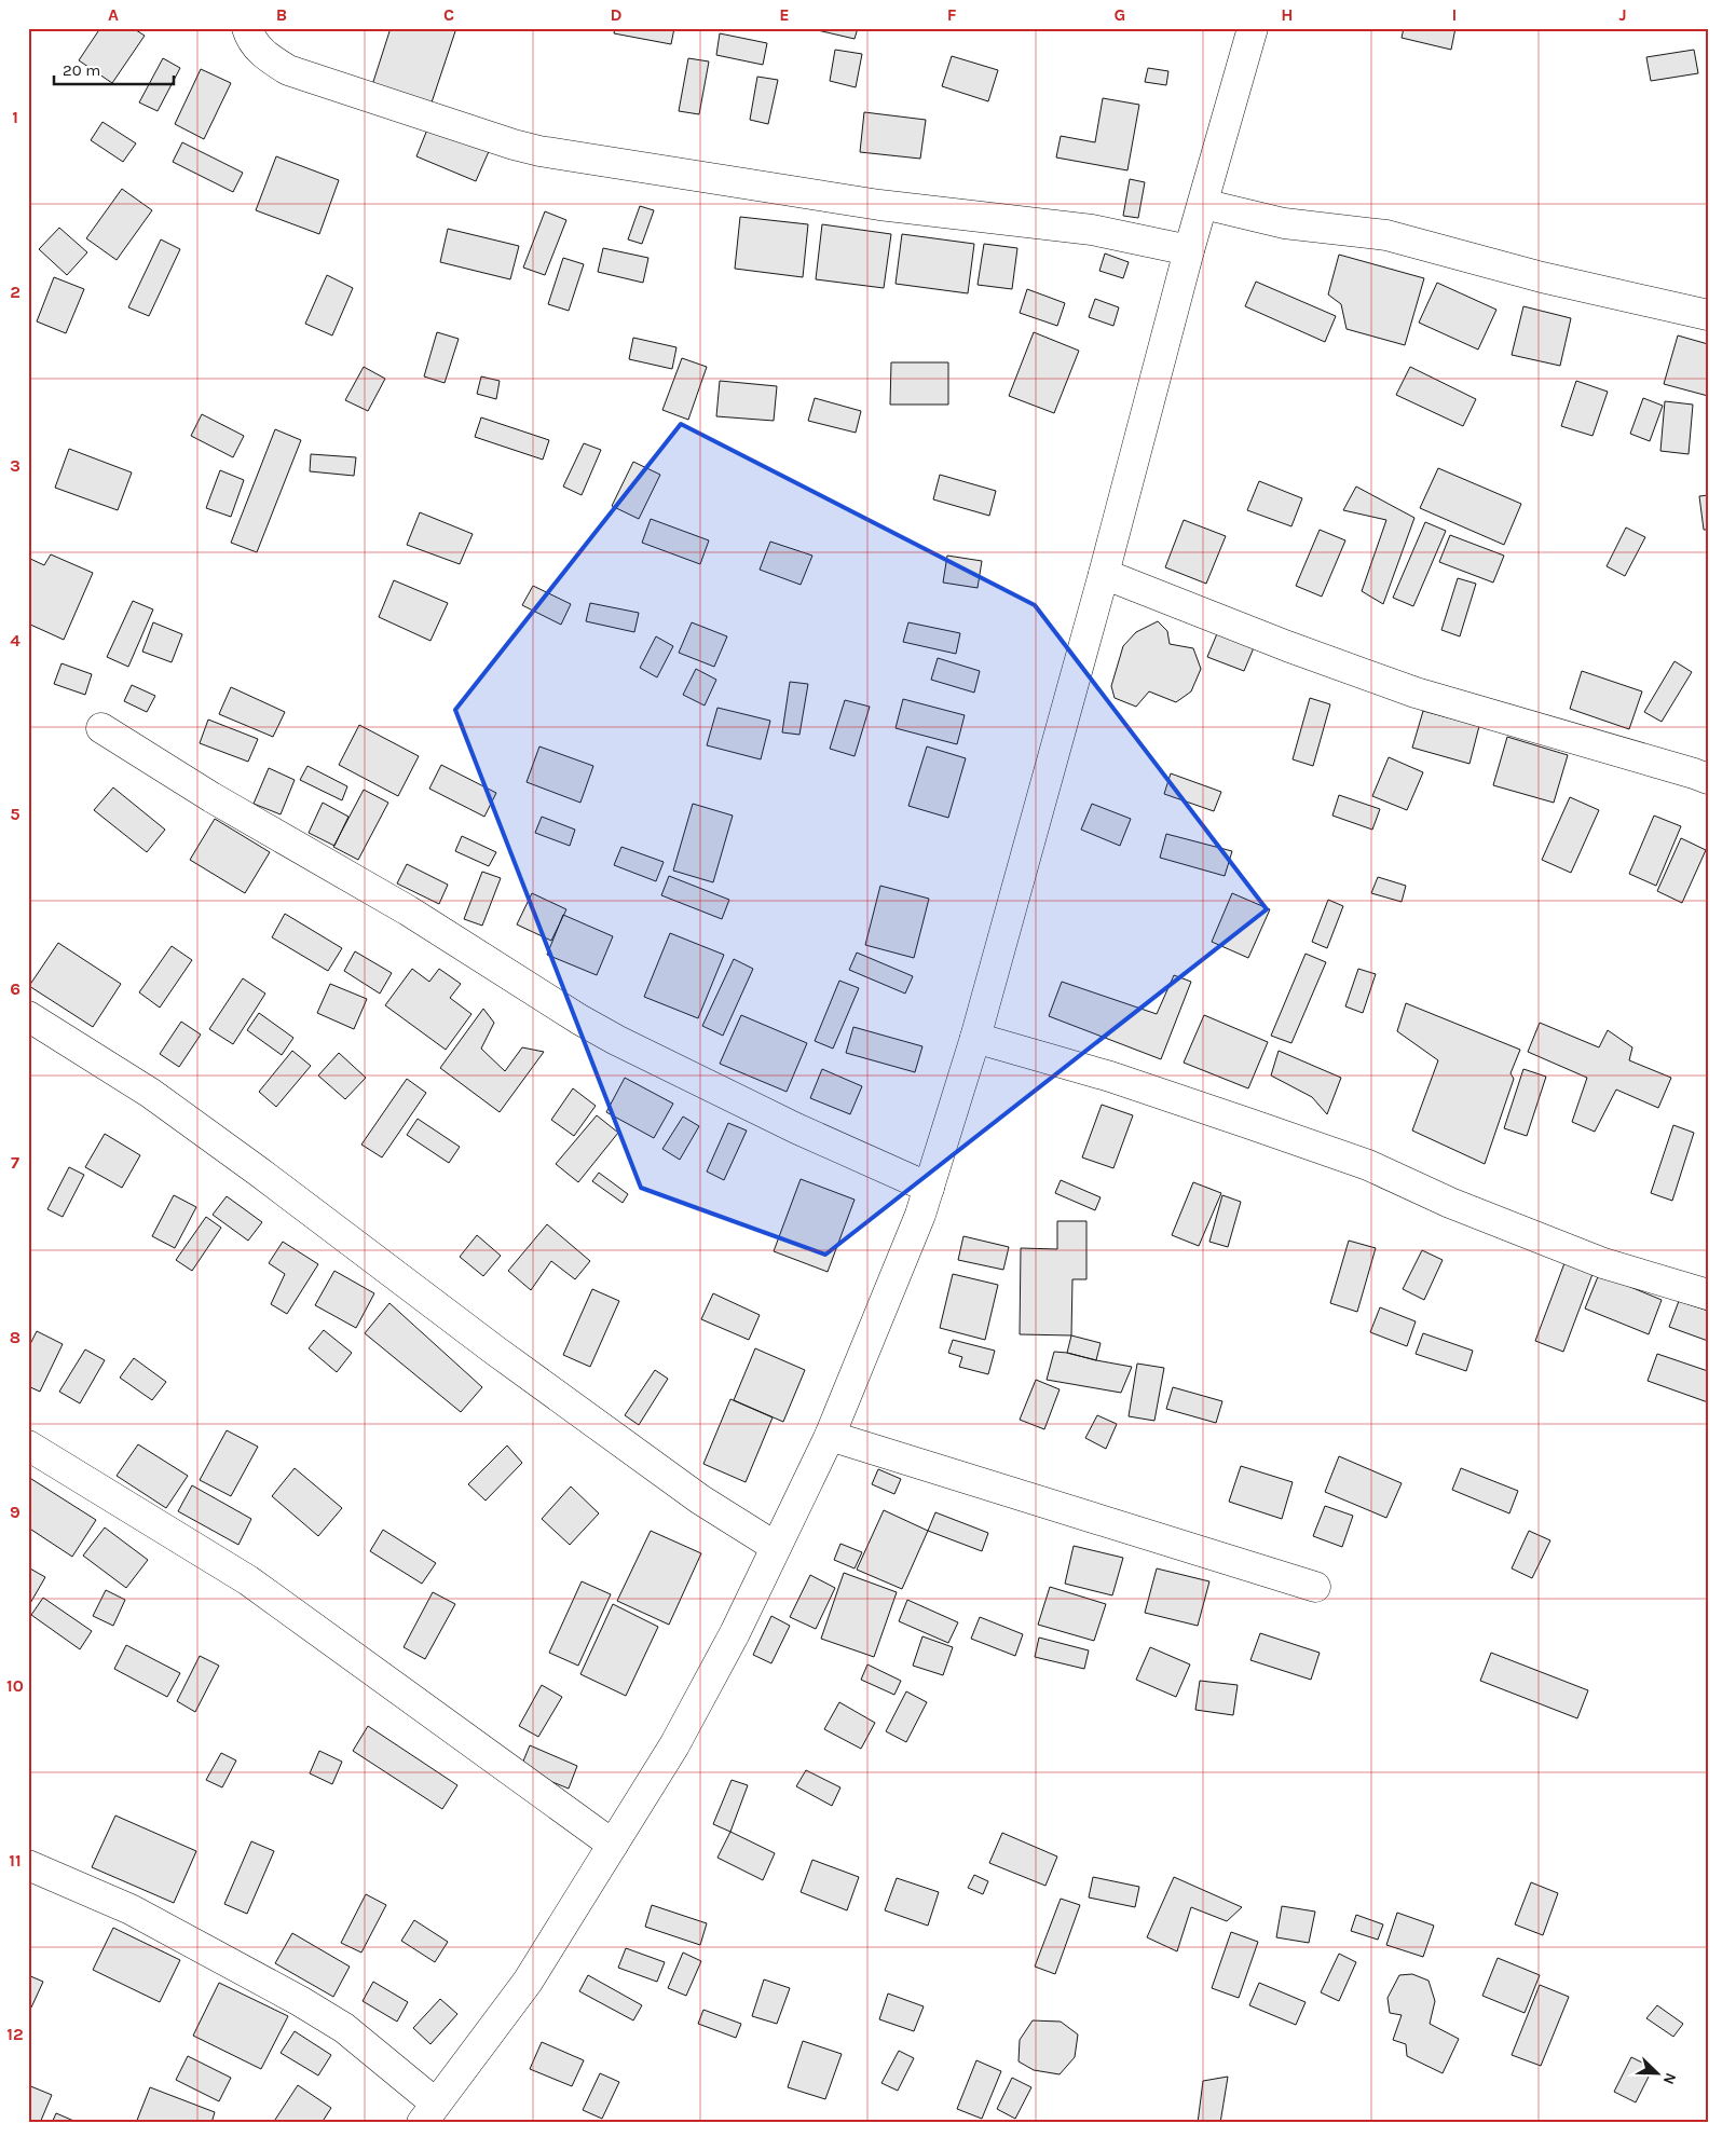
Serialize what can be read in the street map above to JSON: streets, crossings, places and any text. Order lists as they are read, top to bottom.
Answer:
{
  "scale_bar": "20 m",
  "north": "bottom right",
  "grid": {
    "columns": [
      "A",
      "B",
      "C",
      "D",
      "E",
      "F",
      "G",
      "H",
      "I",
      "J"
    ],
    "rows": [
      "1",
      "2",
      "3",
      "4",
      "5",
      "6",
      "7",
      "8",
      "9",
      "10",
      "11",
      "12"
    ]
  }
}
